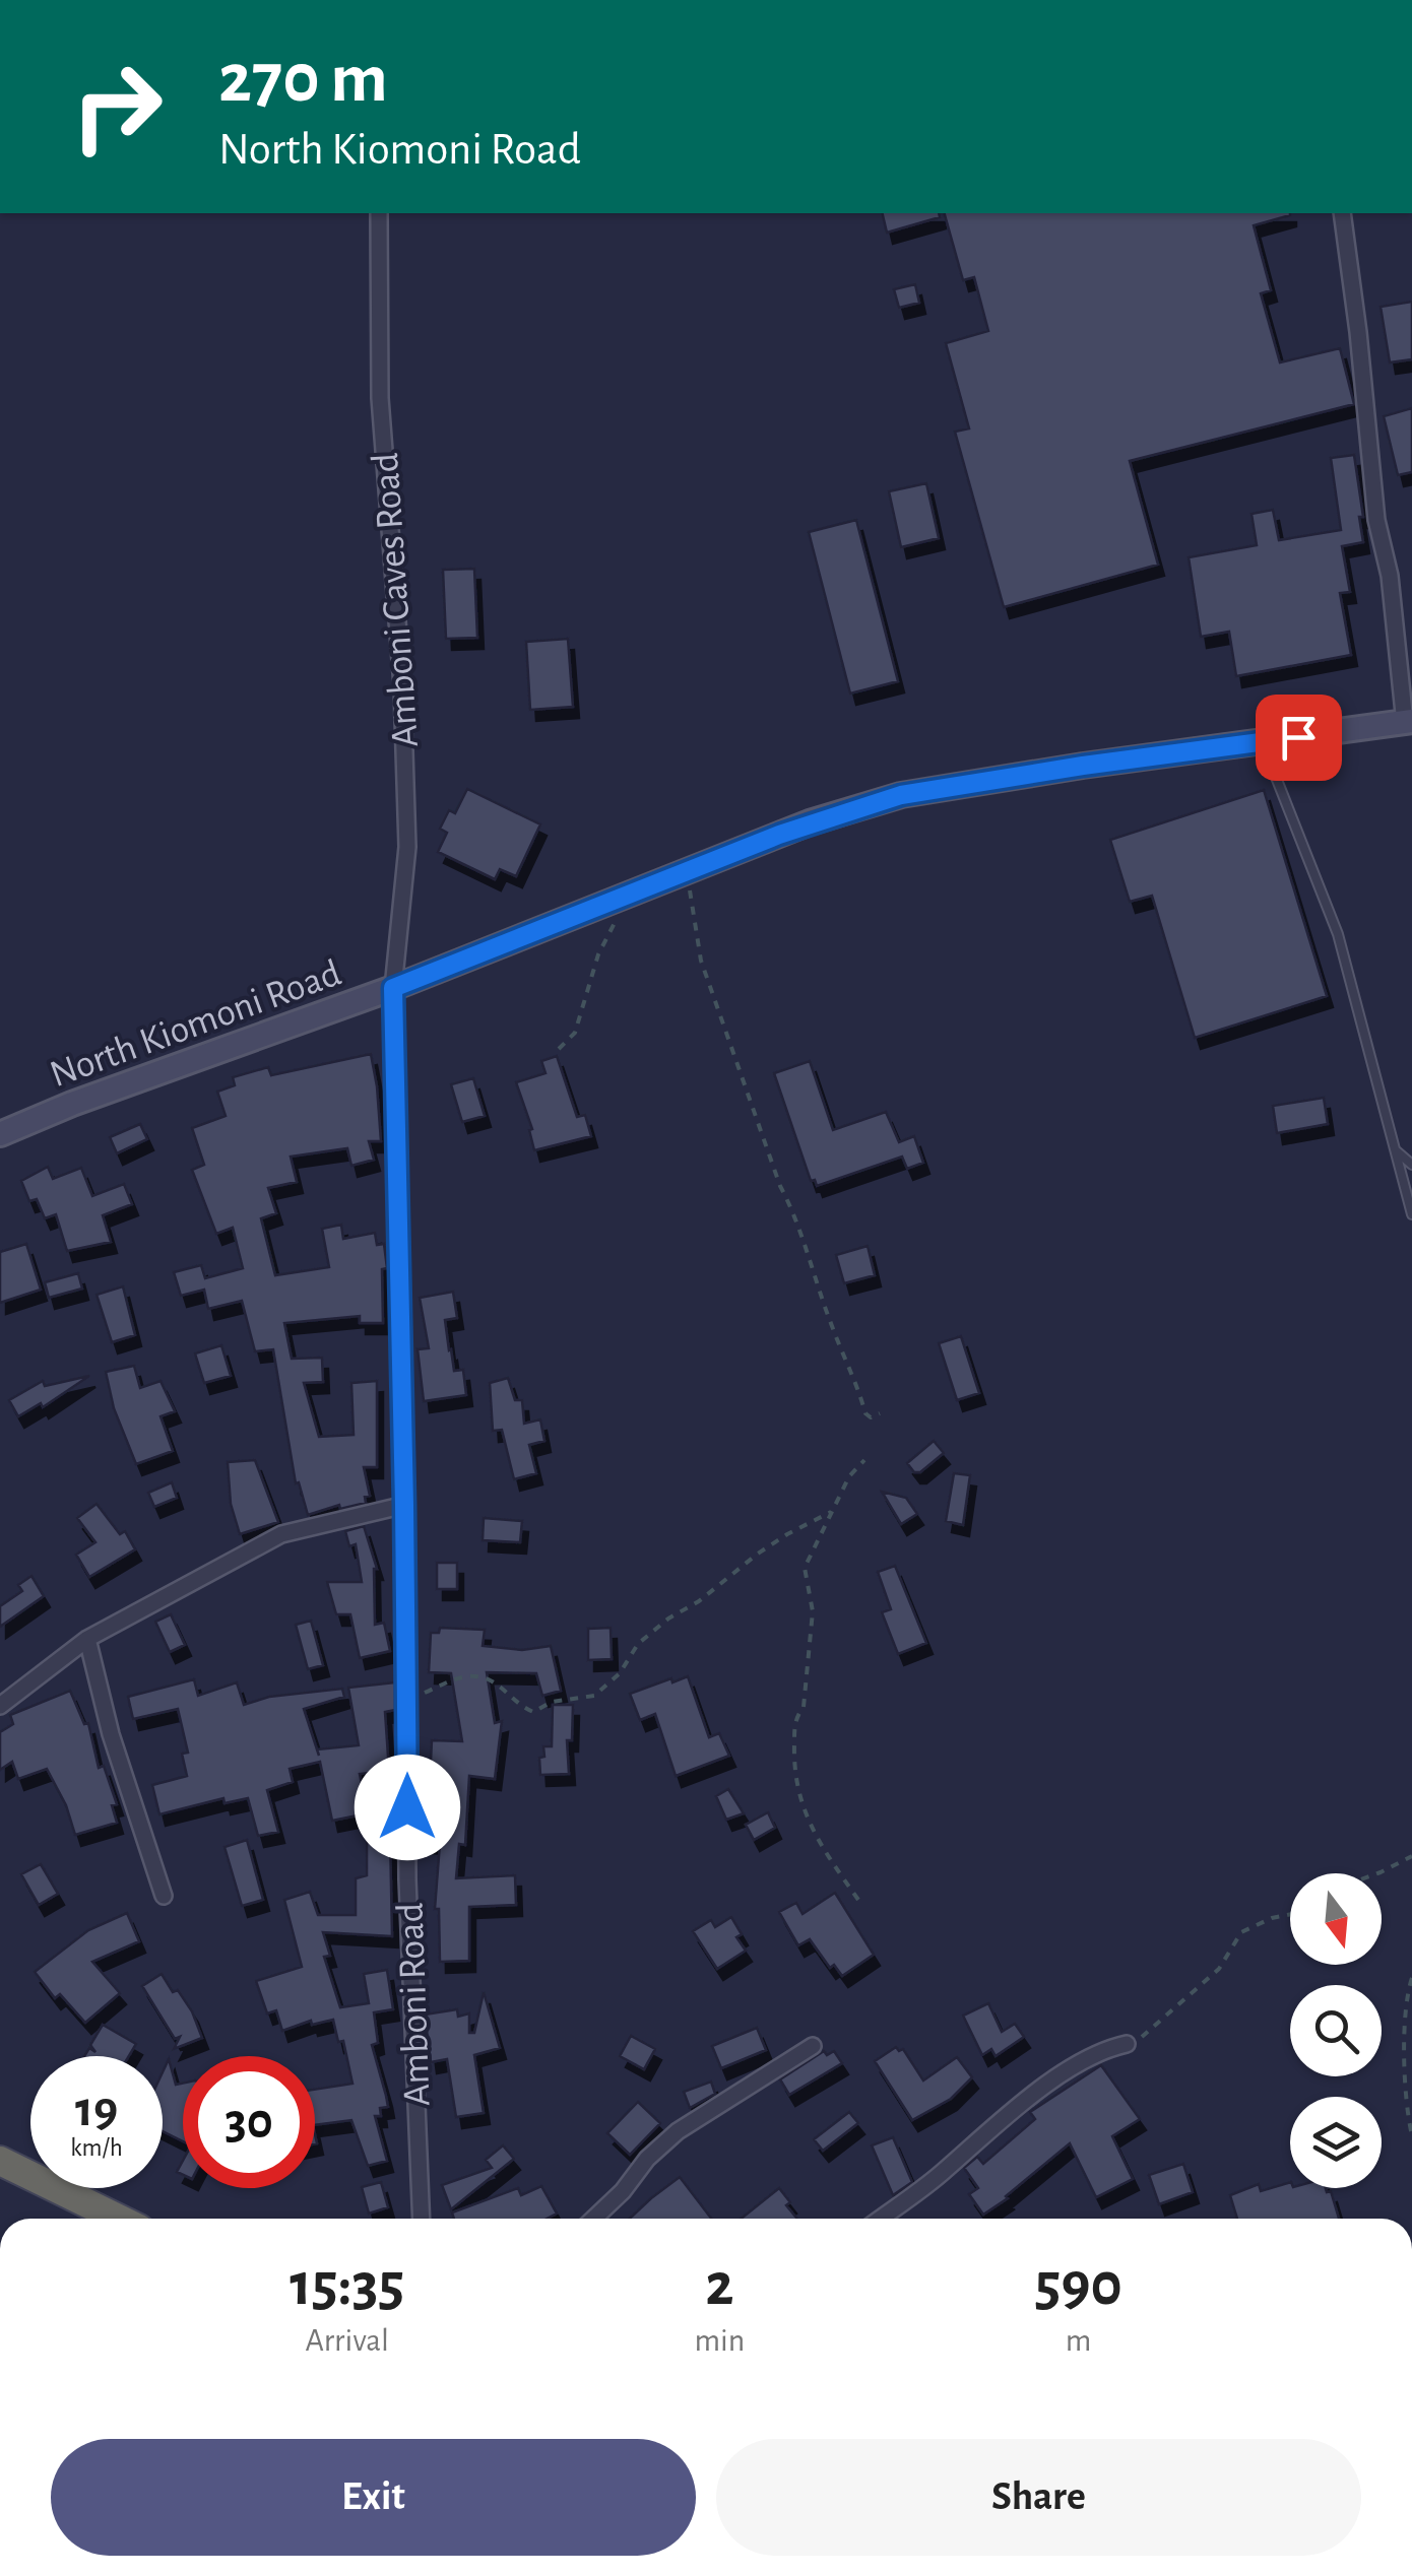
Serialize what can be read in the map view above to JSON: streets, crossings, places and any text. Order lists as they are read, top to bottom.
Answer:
{
  "streets": {
    "main road": ["North Kiomoni Road"],
    "street": ["Amboni Caves Road", "Amboni Road"]
  },
  "crossings": [
    ["Amboni Caves Road", "North Kiomoni Road"],
    ["Amboni Caves Road", "Amboni Road"],
    ["North Kiomoni Road", "Amboni Road"]
  ],
  "north": "bottom",
  "page": {
    "turn": ["270 m", "North Kiomoni Road"],
    "speed": "19 km/h",
    "limit": "30",
    "eta": [
      "15:35",
      "Arrival",
      "2",
      "min",
      "590",
      "m"
    ],
    "buttons": ["Exit", "Share"]
  }
}
